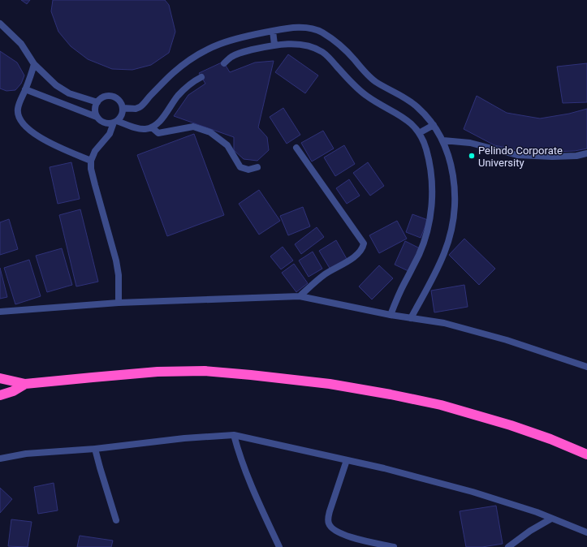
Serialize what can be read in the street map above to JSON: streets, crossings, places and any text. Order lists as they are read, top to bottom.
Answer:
{
  "places": ["Pelindo Corporate University"]
}
